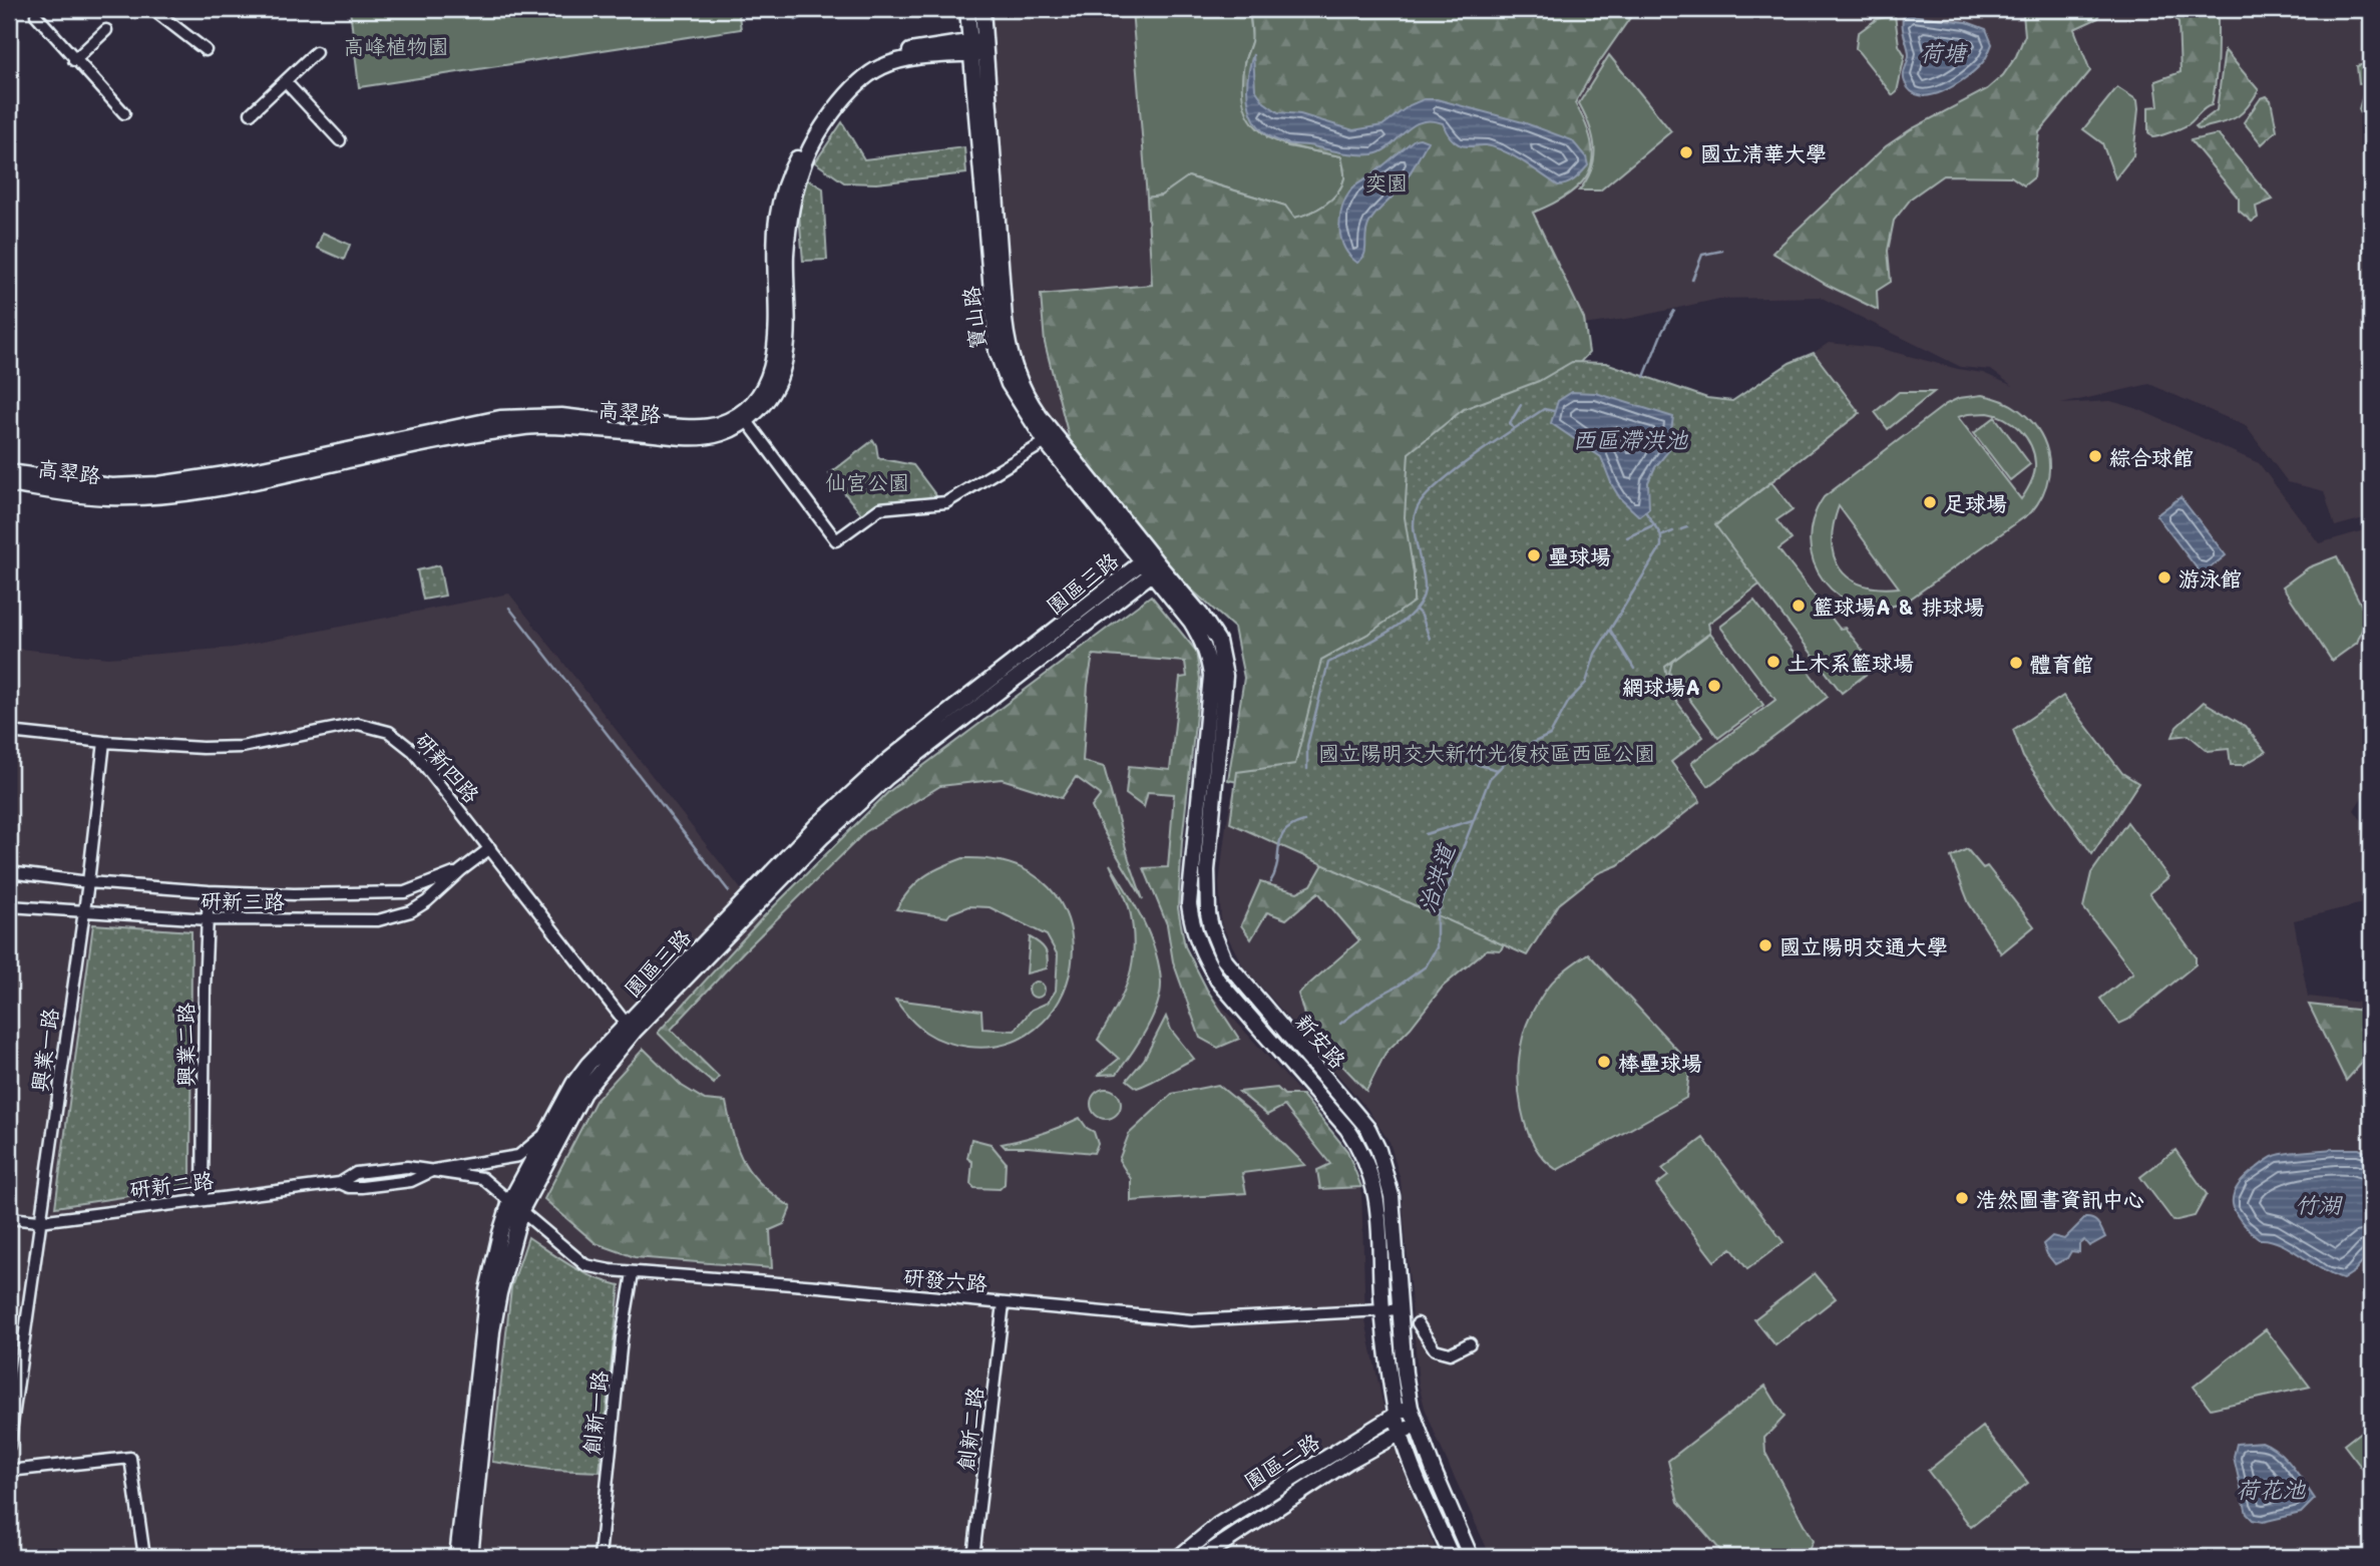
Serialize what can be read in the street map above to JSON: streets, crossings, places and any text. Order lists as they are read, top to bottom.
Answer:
{
  "streets": {
    "street": [
      "寶山路",
      "高翠路",
      "園區三路",
      "研新四路",
      "研新三路",
      "新安路",
      "興業二路",
      "興業一路",
      "研新二路",
      "研發六路",
      "創新一路",
      "創新二路",
      "園區二路"
    ]
  },
  "crossings": [
    ["寶山路", "高翠路"],
    ["寶山路", "園區三路"],
    ["寶山路", "新安路"],
    ["園區三路", "研新四路"],
    ["園區三路", "新安路"],
    ["園區三路", "研新二路"],
    ["園區三路", "研發六路"],
    ["研新四路", "研新三路"],
    ["研新四路", "興業一路"],
    ["研新三路", "興業二路"],
    ["研新三路", "興業一路"],
    ["新安路", "研發六路"],
    ["新安路", "園區二路"],
    ["興業二路", "研新二路"],
    ["興業一路", "研新二路"],
    ["研發六路", "創新一路"],
    ["研發六路", "創新二路"]
  ],
  "water": [
    "荷塘",
    "西區滯洪池",
    "治洪道",
    "竹湖",
    "荷花池"
  ],
  "parks": [
    "高峰植物園",
    "奕園",
    "仙宮公園",
    "國立陽明交大新竹光復校區西區公園"
  ],
  "places": [
    "國立清華大學",
    "綜合球館",
    "足球場",
    "壘球場",
    "游泳館",
    "籃球場A & 排球場",
    "土木系籃球場",
    "體育館",
    "網球場A",
    "國立陽明交通大學",
    "棒壘球場",
    "浩然圖書資訊中心"
  ]
}
